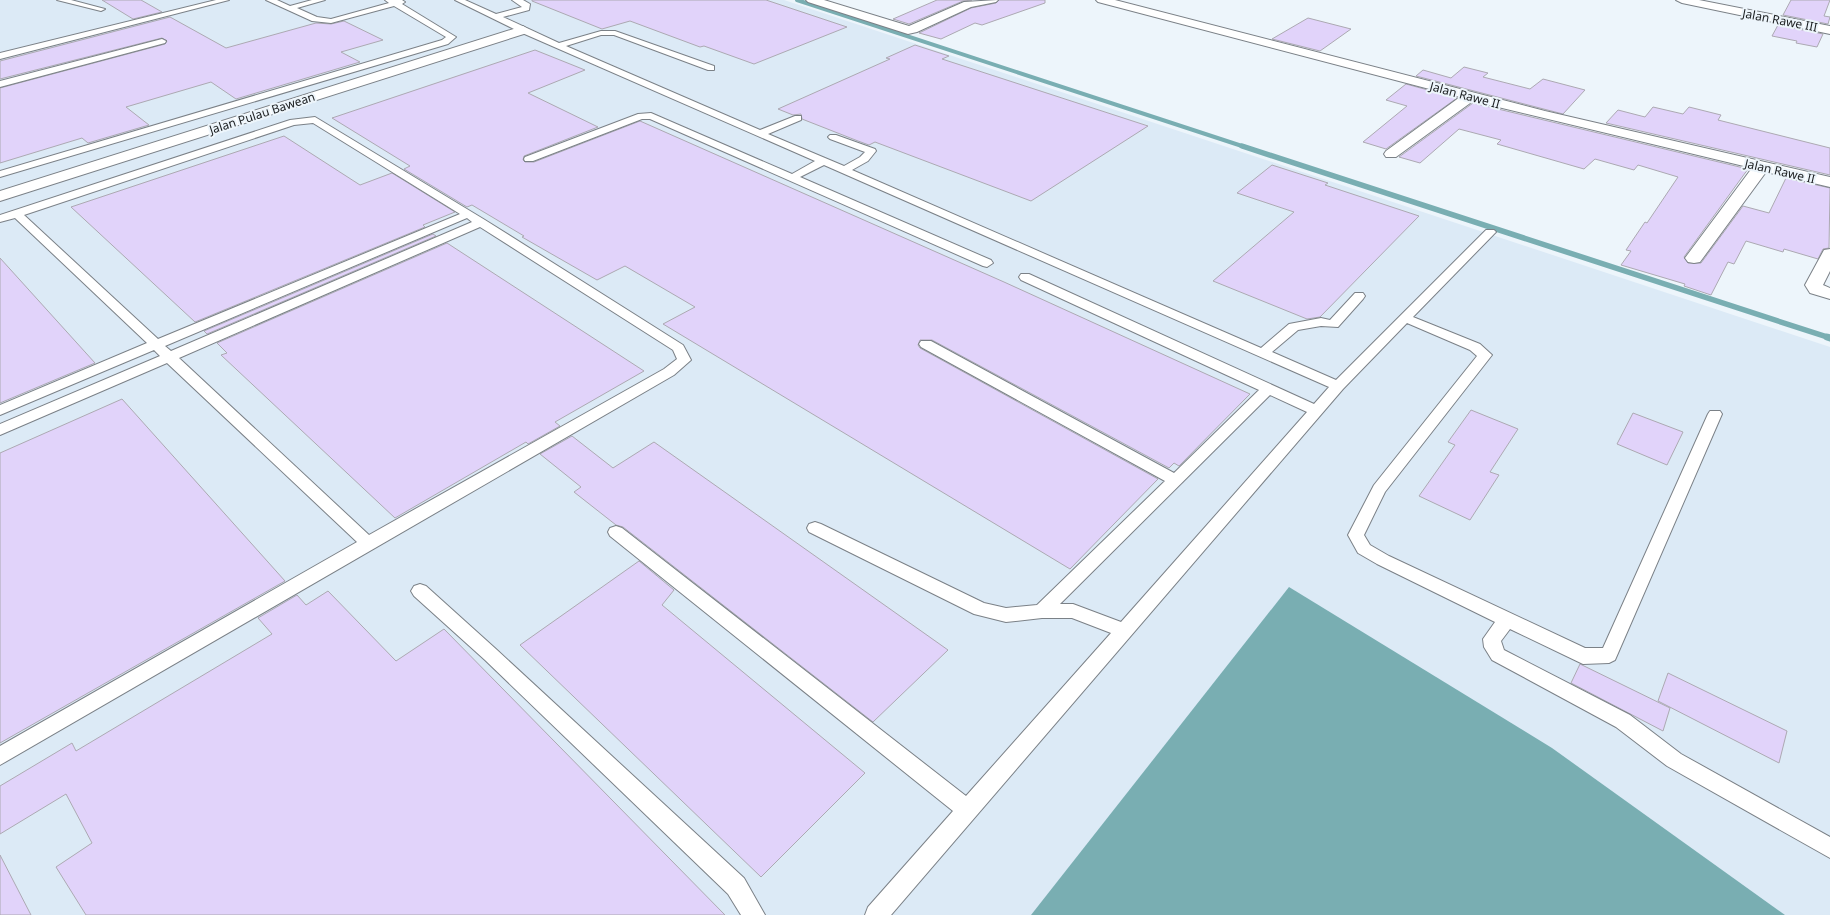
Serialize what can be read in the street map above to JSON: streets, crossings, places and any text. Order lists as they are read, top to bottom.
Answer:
{
  "streets": {
    "street": ["Jalan Rawe III", "Jalan Rawe II", "Jalan Pulau Bawean"]
  }
}
